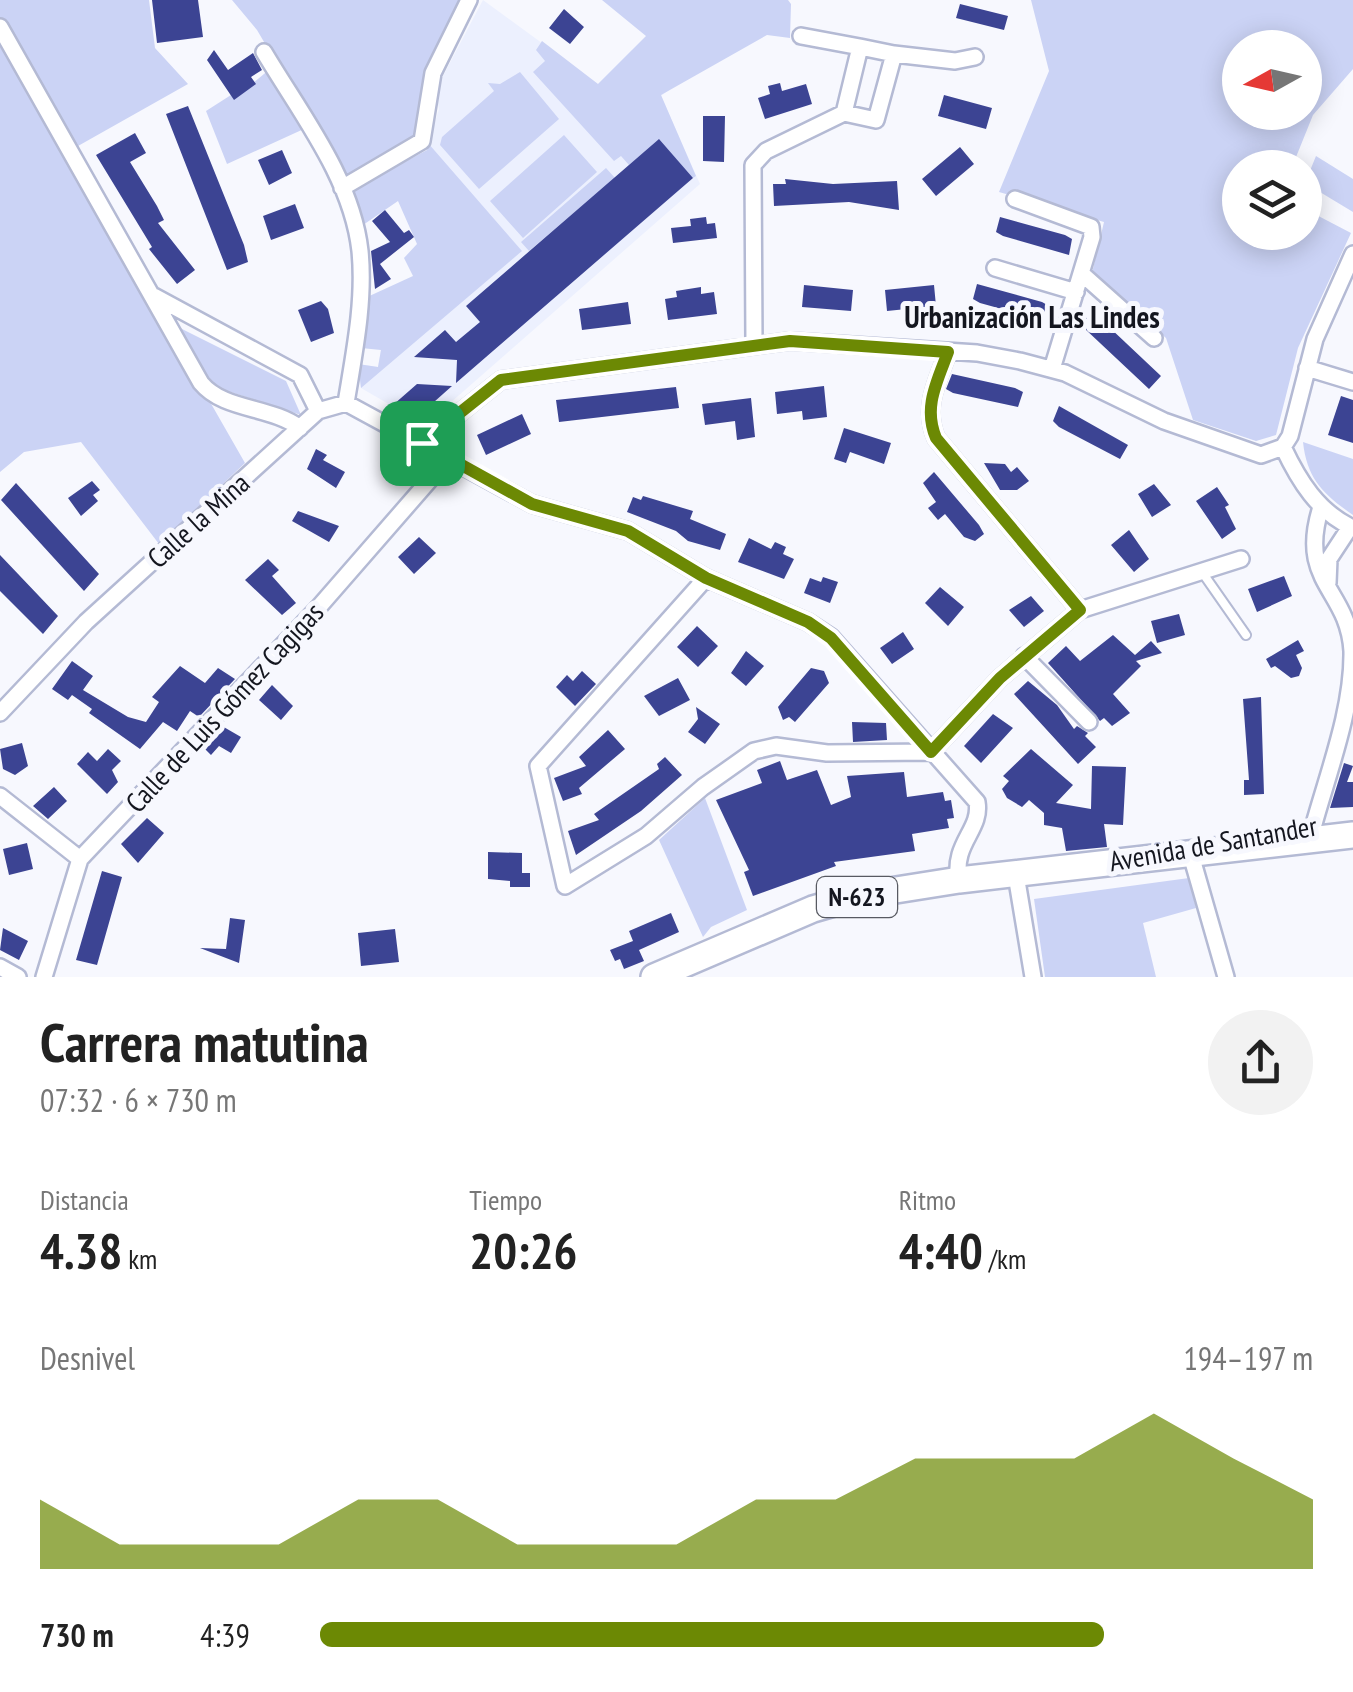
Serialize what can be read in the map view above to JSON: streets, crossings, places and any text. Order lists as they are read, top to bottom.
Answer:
{
  "streets": {
    "highway": ["Avenida de Santander", "N-623"],
    "street": ["Calle la Mina", "Calle de Luis Gómez Cagigas"]
  },
  "districts": ["Urbanización Las Lindes"],
  "north": "left",
  "page": {
    "heading": ["Carrera matutina", "07:32 · 6 × 730 m"],
    "stats": [
      ["Distancia", "4.38 km"],
      ["Tiempo", "20:26"],
      ["Ritmo", "4:40 /km"]
    ],
    "chart": ["Desnivel", "194–197 m"],
    "list": [
      {
        "name": "730 m",
        "note": "4:39"
      }
    ]
  }
}
